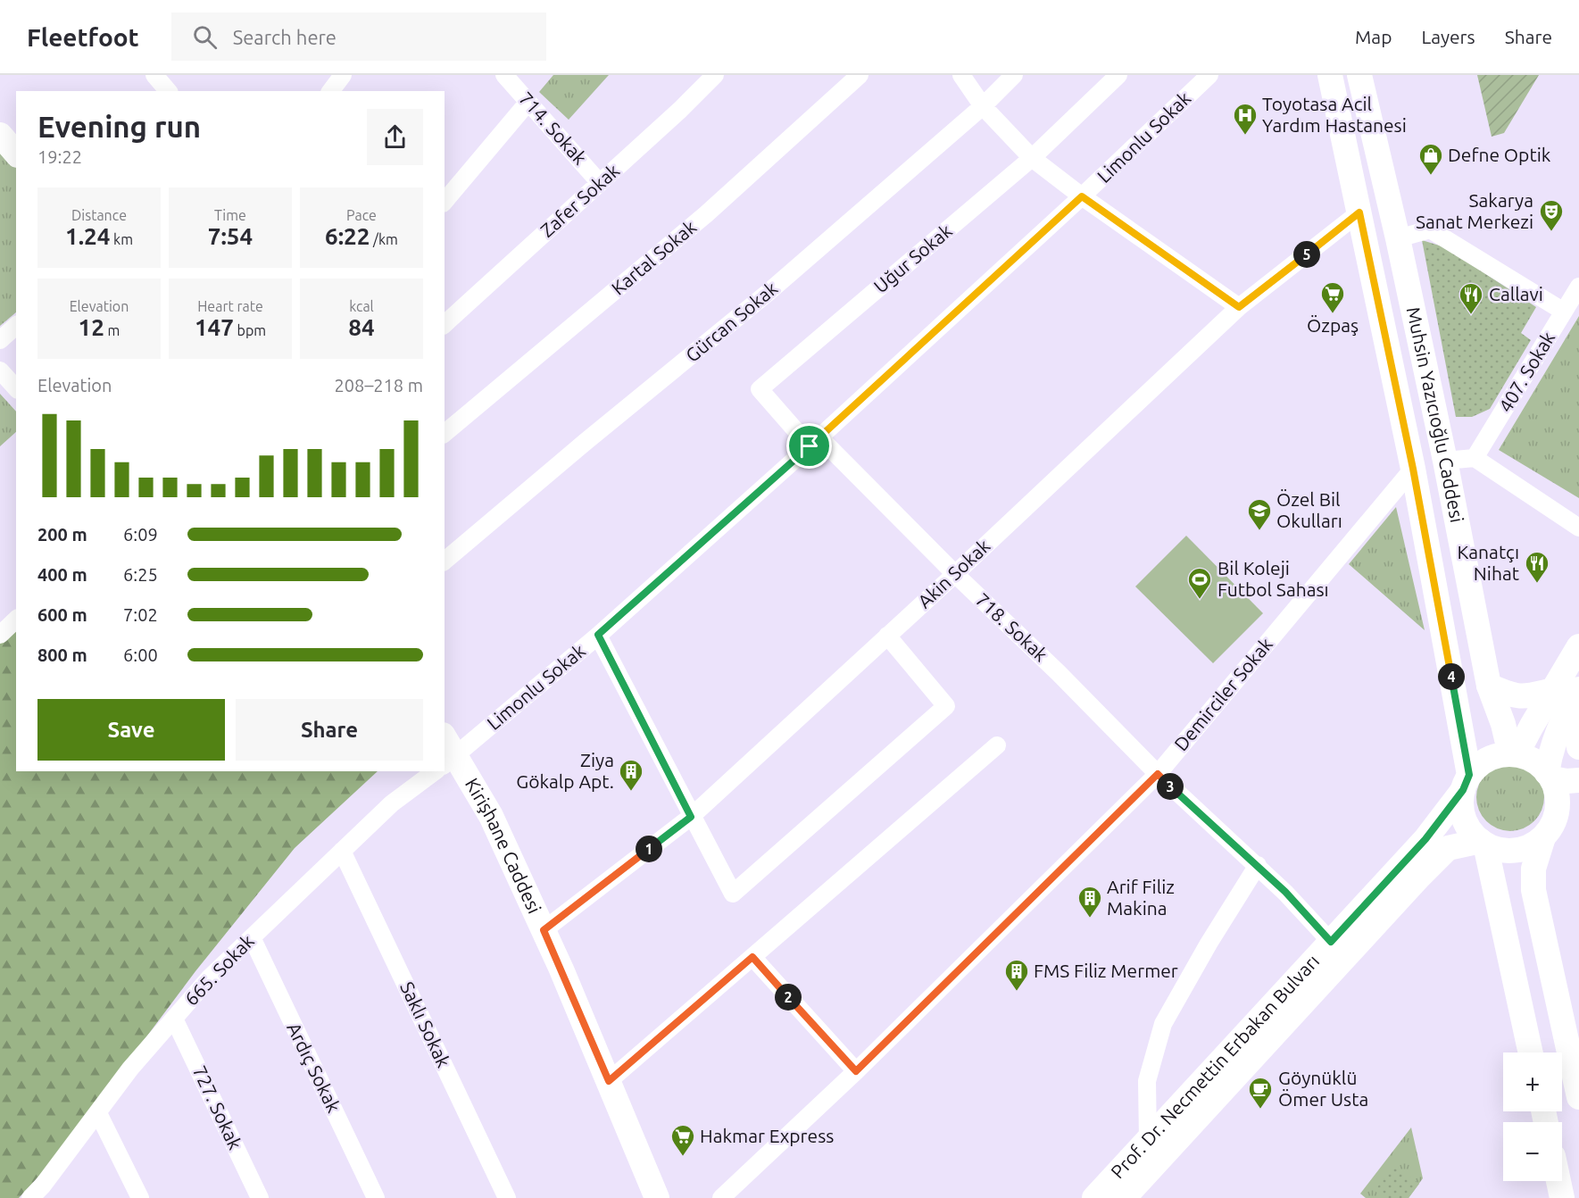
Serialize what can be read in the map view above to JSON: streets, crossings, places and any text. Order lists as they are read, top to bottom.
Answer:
{
  "streets": {
    "main road": ["Muhsin Yazıcıoğlu Caddesi", "Kirişhane Caddesi", "Prof. Dr. Necmettin Erbakan Bulvarı"],
    "street": [
      "714. Sokak",
      "Limonlu Sokak",
      "Zafer Sokak",
      "Kartal Sokak",
      "Uğur Sokak",
      "Gürcan Sokak",
      "407. Sokak",
      "Akin Sokak",
      "718. Sokak",
      "Demirciler Sokak",
      "665. Sokak",
      "Saklı Sokak",
      "Ardıç Sokak",
      "727. Sokak"
    ]
  },
  "crossings": [
    ["714. Sokak", "Zafer Sokak"],
    ["Limonlu Sokak", "Uğur Sokak"],
    ["Limonlu Sokak", "718. Sokak"],
    ["Limonlu Sokak", "Kirişhane Caddesi"],
    ["Uğur Sokak", "718. Sokak"],
    ["Muhsin Yazıcıoğlu Caddesi", "Akin Sokak"],
    ["Muhsin Yazıcıoğlu Caddesi", "Demirciler Sokak"],
    ["Muhsin Yazıcıoğlu Caddesi", "Prof. Dr. Necmettin Erbakan Bulvarı"],
    ["Akin Sokak", "718. Sokak"],
    ["Akin Sokak", "Kirişhane Caddesi"],
    ["718. Sokak", "Demirciler Sokak"],
    ["718. Sokak", "Prof. Dr. Necmettin Erbakan Bulvarı"],
    ["665. Sokak", "Saklı Sokak"],
    ["665. Sokak", "Ardıç Sokak"],
    ["665. Sokak", "727. Sokak"]
  ],
  "places": {
    "hospital": ["Toyotasa Acil Yardım Hastanesi"],
    "shop": ["Defne Optik"],
    "theatre": ["Sakarya Sanat Merkezi"],
    "supermarket": ["Özpaş", "Hakmar Express"],
    "restaurant": ["Callavi", "Kanatçı Nihat"],
    "school or university": ["Özel Bil Okulları"],
    "sports": ["Bil Koleji Futbol Sahası"],
    "building": ["Ziya Gökalp Apt.", "Arif Filiz Makina", "FMS Filiz Mermer"],
    "cafe": ["Göynüklü Ömer Usta"]
  },
  "page": {
    "header": "Fleetfoot",
    "search": "Search here",
    "nav": ["Map", "Layers", "Share"],
    "heading": ["Evening run", "19:22"],
    "stats": [
      ["Distance", "1.24 km"],
      ["Time", "7:54"],
      ["Pace", "6:22 /km"],
      ["Elevation", "12 m"],
      ["Heart rate", "147 bpm"],
      ["kcal", "84"]
    ],
    "pins": [
      "5",
      "4",
      "3",
      "1",
      "2"
    ],
    "chart": ["Elevation", "208–218 m"],
    "list": [
      {
        "name": "200 m",
        "note": "6:09"
      },
      {
        "name": "400 m",
        "note": "6:25"
      },
      {
        "name": "600 m",
        "note": "7:02"
      },
      {
        "name": "800 m",
        "note": "6:00"
      }
    ],
    "buttons": ["Save", "Share"],
    "map_buttons": ["+", "−"]
  }
}
